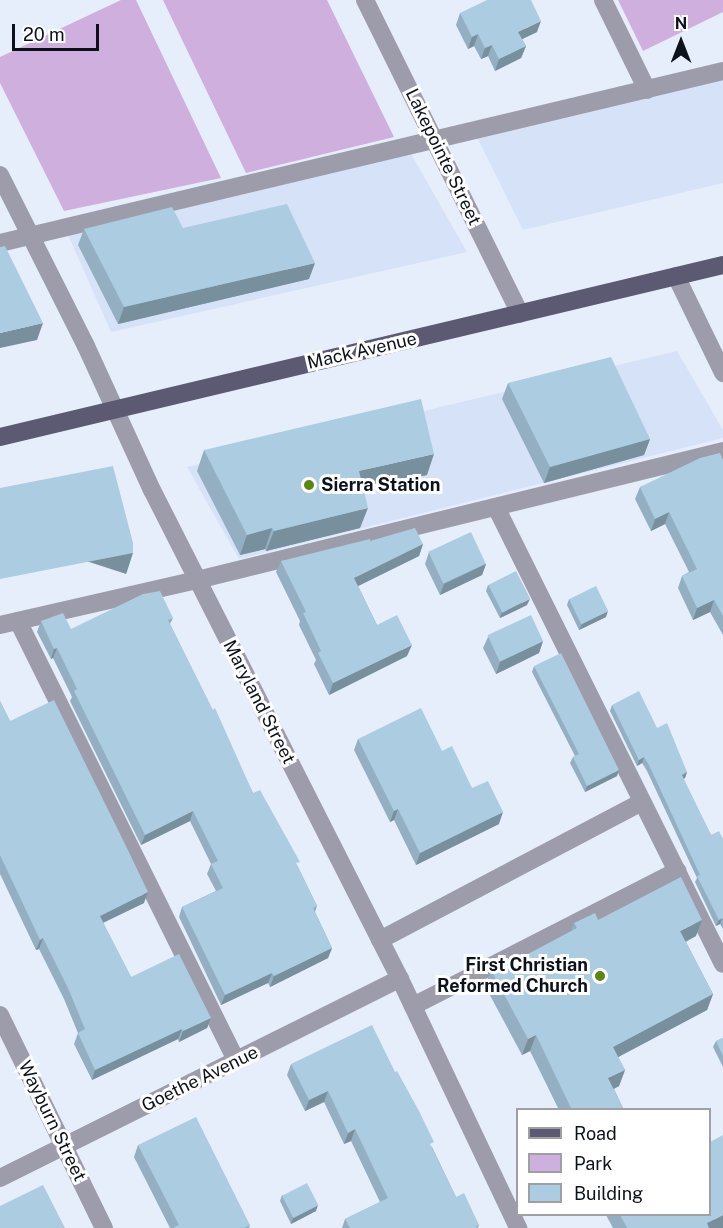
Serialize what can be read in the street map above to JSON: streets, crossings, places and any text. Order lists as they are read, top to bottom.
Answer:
{
  "streets": {
    "main road": ["Mack Avenue"],
    "street": [
      "Lakepointe Street",
      "Maryland Street",
      "Goethe Avenue",
      "Wayburn Street"
    ]
  },
  "crossings": [
    ["Lakepointe Street", "Mack Avenue"],
    ["Mack Avenue", "Maryland Street"],
    ["Maryland Street", "Goethe Avenue"],
    ["Goethe Avenue", "Wayburn Street"]
  ],
  "places": ["Sierra Station", "First Christian Reformed Church"],
  "legend": ["Road", "Park", "Building"],
  "scale_bar": "20 m",
  "north": "top"
}
